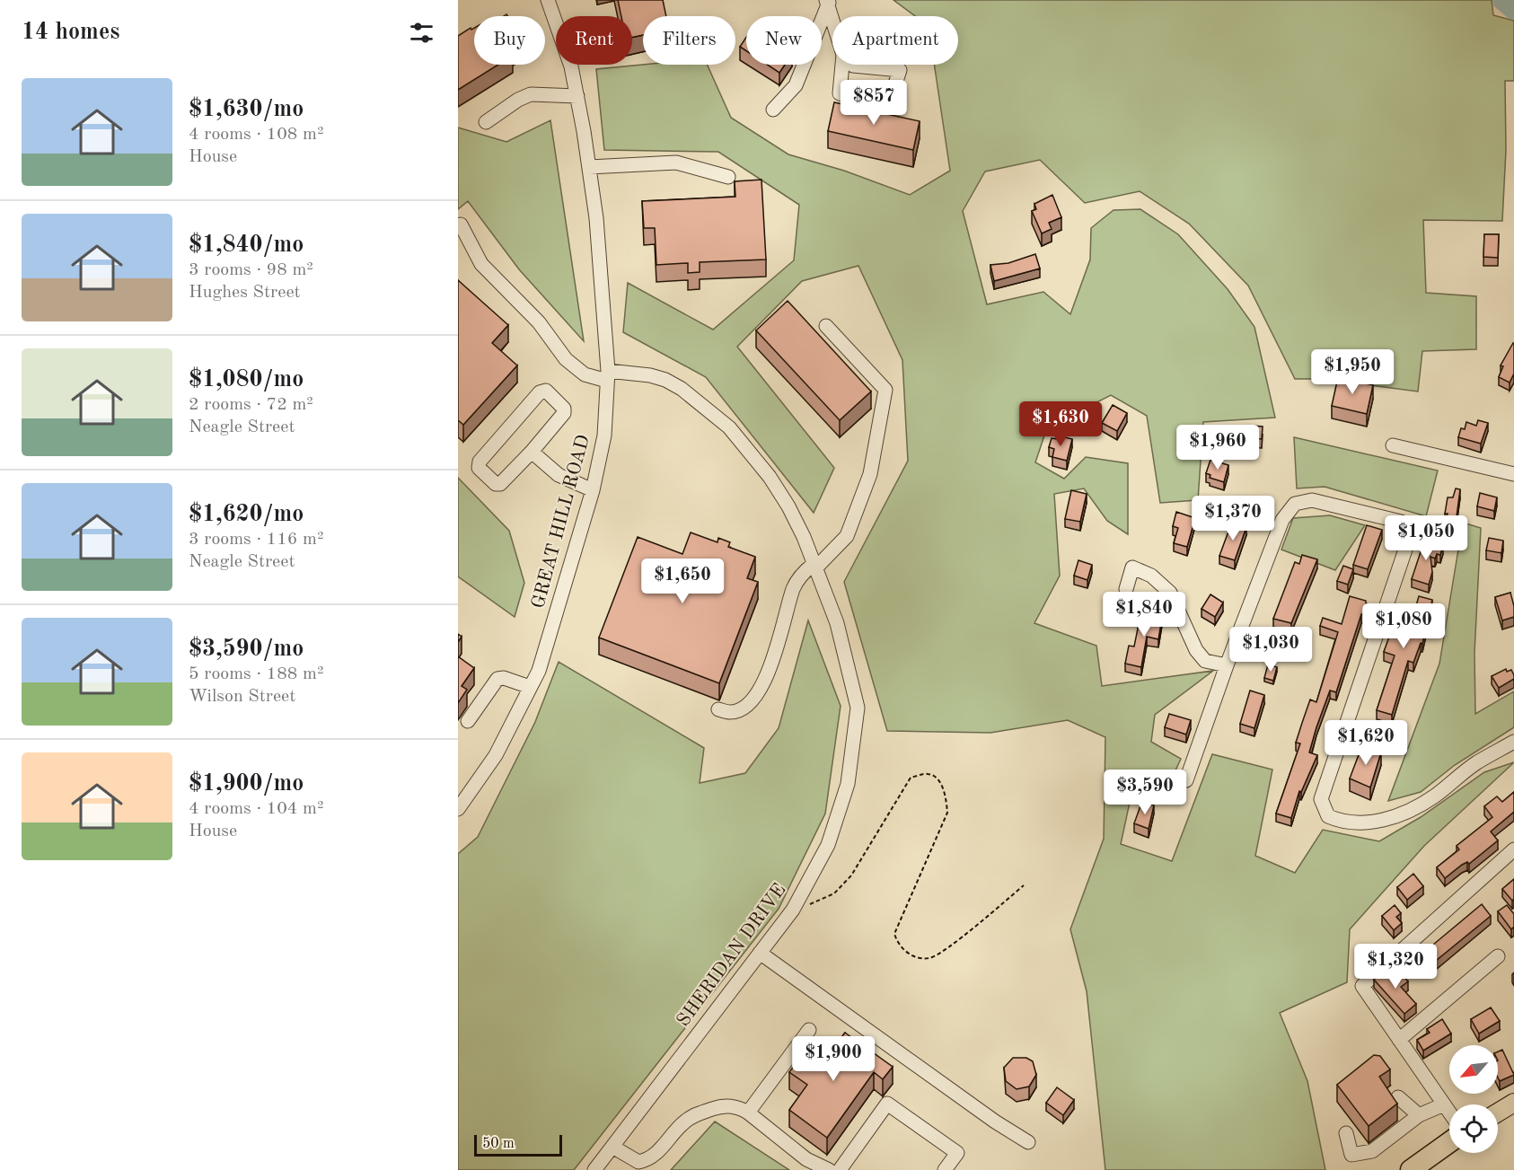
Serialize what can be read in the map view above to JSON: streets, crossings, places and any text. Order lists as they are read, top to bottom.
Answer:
{
  "streets": {
    "street": ["GREAT HILL ROAD", "SHERIDAN DRIVE"]
  },
  "crossings": [
    ["GREAT HILL ROAD", "SHERIDAN DRIVE"]
  ],
  "scale_bar": "50 m",
  "north": "bottom left",
  "page": {
    "heading": "14 homes",
    "chip": [
      "Buy",
      "Rent",
      "Filters",
      "New",
      "Apartment"
    ],
    "list": [
      {
        "name": "$1,630/mo",
        "note": "4 rooms · 108 m² · House"
      },
      {
        "name": "$1,840/mo",
        "note": "3 rooms · 98 m² · Hughes Street"
      },
      {
        "name": "$1,080/mo",
        "note": "2 rooms · 72 m² · Neagle Street"
      },
      {
        "name": "$1,620/mo",
        "note": "3 rooms · 116 m² · Neagle Street"
      },
      {
        "name": "$3,590/mo",
        "note": "5 rooms · 188 m² · Wilson Street"
      },
      {
        "name": "$1,900/mo",
        "note": "4 rooms · 104 m² · House"
      }
    ],
    "price": [
      "$857",
      "$1,950",
      "$1,630",
      "$1,960",
      "$1,370",
      "$1,050",
      "$1,650",
      "$1,840",
      "$1,080",
      "$1,030",
      "$1,620",
      "$3,590",
      "$1,320",
      "$1,900"
    ],
    "scale": "50 m"
  }
}
